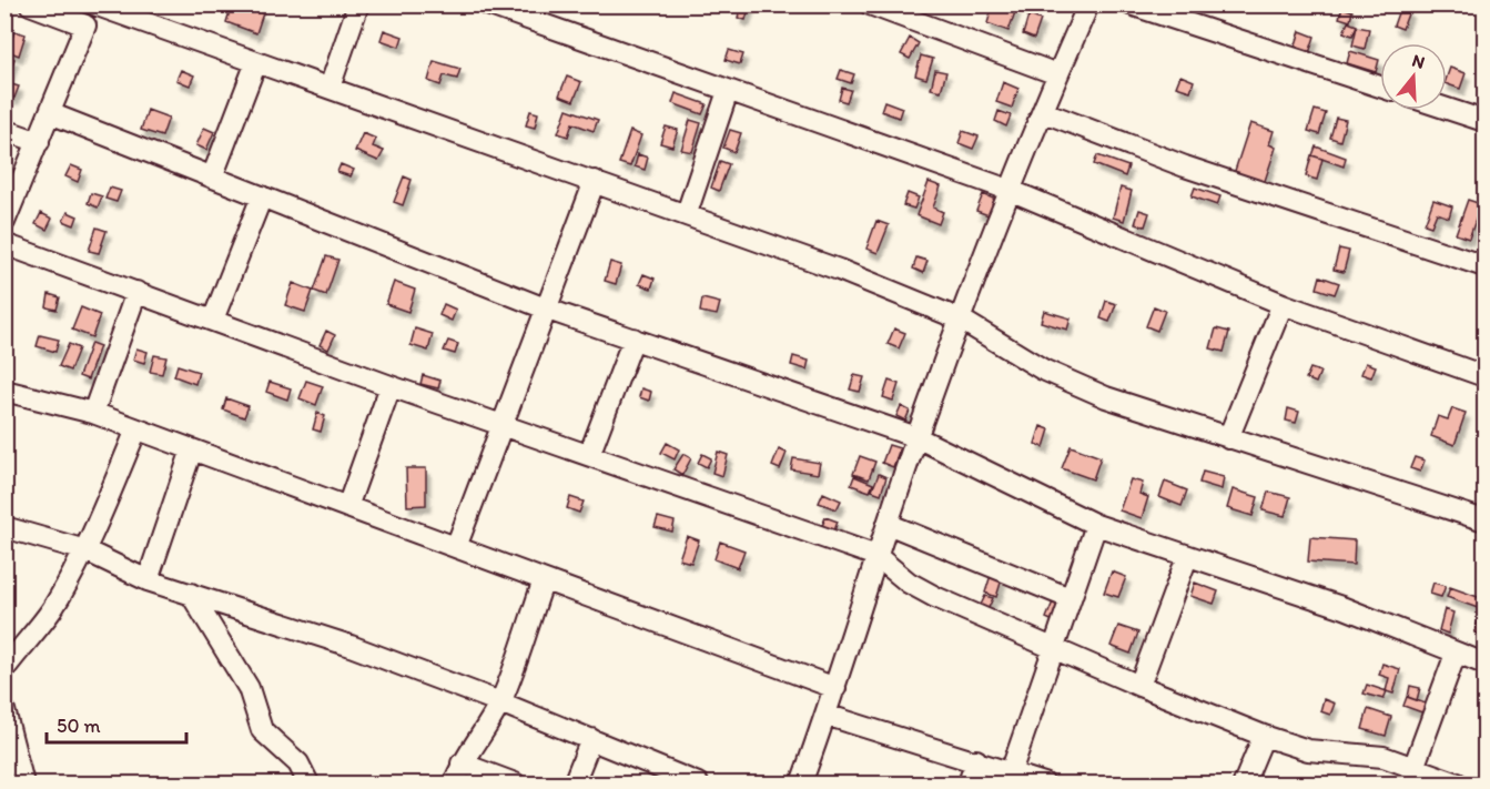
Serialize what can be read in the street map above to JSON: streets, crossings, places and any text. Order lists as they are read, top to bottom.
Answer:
{
  "scale_bar": "50 m",
  "north": "top"
}
